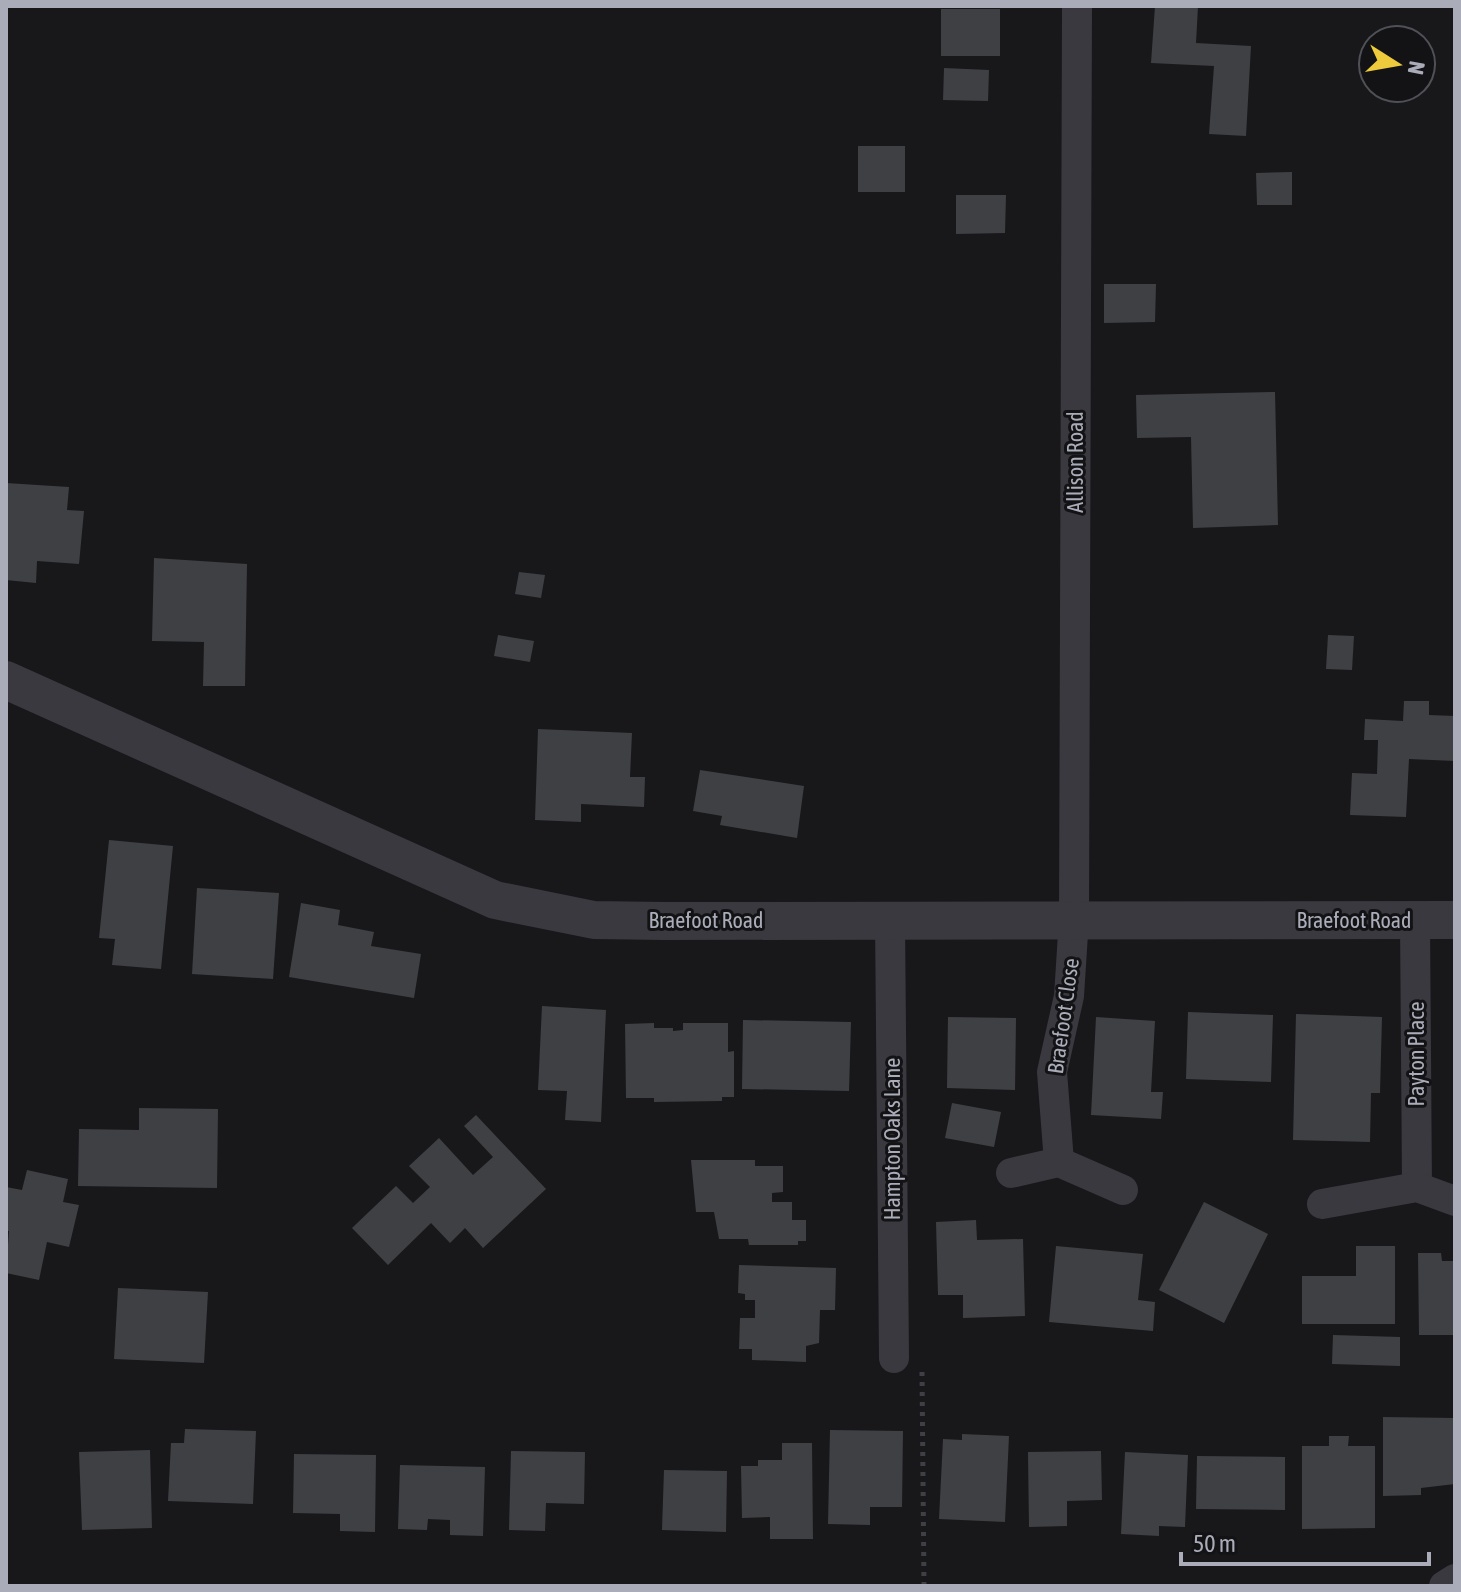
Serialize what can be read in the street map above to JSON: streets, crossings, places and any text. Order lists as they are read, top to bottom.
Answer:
{
  "streets": {
    "street": [
      "Allison Road",
      "Braefoot Road",
      "Braefoot Close",
      "Payton Place",
      "Hampton Oaks Lane"
    ]
  },
  "crossings": [
    ["Allison Road", "Braefoot Road"],
    ["Allison Road", "Braefoot Close"],
    ["Braefoot Road", "Braefoot Close"],
    ["Braefoot Road", "Payton Place"],
    ["Braefoot Road", "Hampton Oaks Lane"]
  ],
  "scale_bar": "50 m",
  "north": "right"
}
